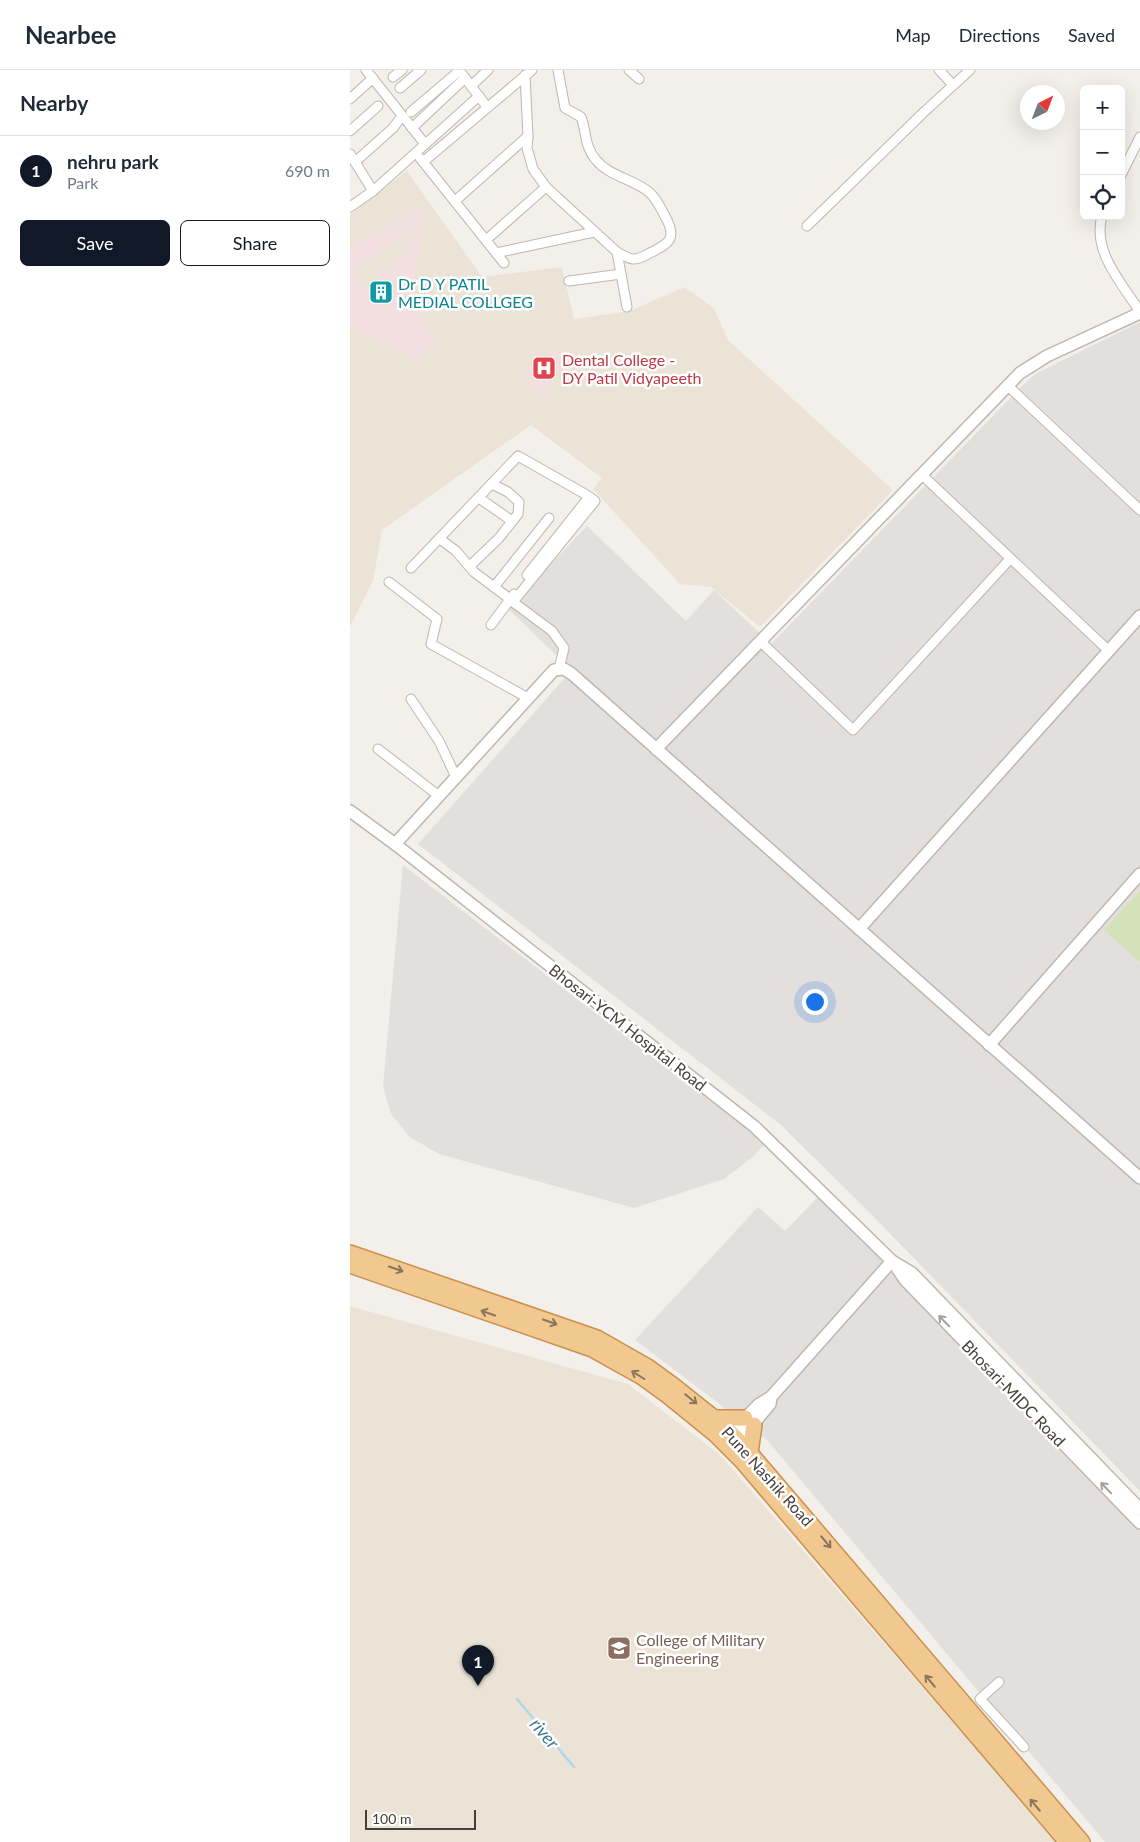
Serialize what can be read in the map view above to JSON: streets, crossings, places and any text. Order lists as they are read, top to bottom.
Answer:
{
  "streets": {
    "highway": ["Pune Nashik Road"],
    "street": ["Bhosari-YCM Hospital Road", "Bhosari-MIDC Road"]
  },
  "crossings": [
    ["Bhosari-YCM Hospital Road", "Bhosari-MIDC Road"]
  ],
  "water": ["river"],
  "places": {
    "building": ["Dr D Y PATIL MEDIAL COLLGEG"],
    "hospital": ["Dental College - DY Patil Vidyapeeth"],
    "school or university": ["College of Military Engineering"]
  },
  "scale_bar": "100 m",
  "north": "top right",
  "page": {
    "header": "Nearbee",
    "nav": ["Map", "Directions", "Saved"],
    "heading": "Nearby",
    "map_buttons": ["+", "−"],
    "list": [
      {
        "mark": "1",
        "name": "nehru park",
        "note": "Park",
        "value": "690 m"
      }
    ],
    "buttons": ["Save", "Share"],
    "pins": "1",
    "scale": "100 m"
  }
}
